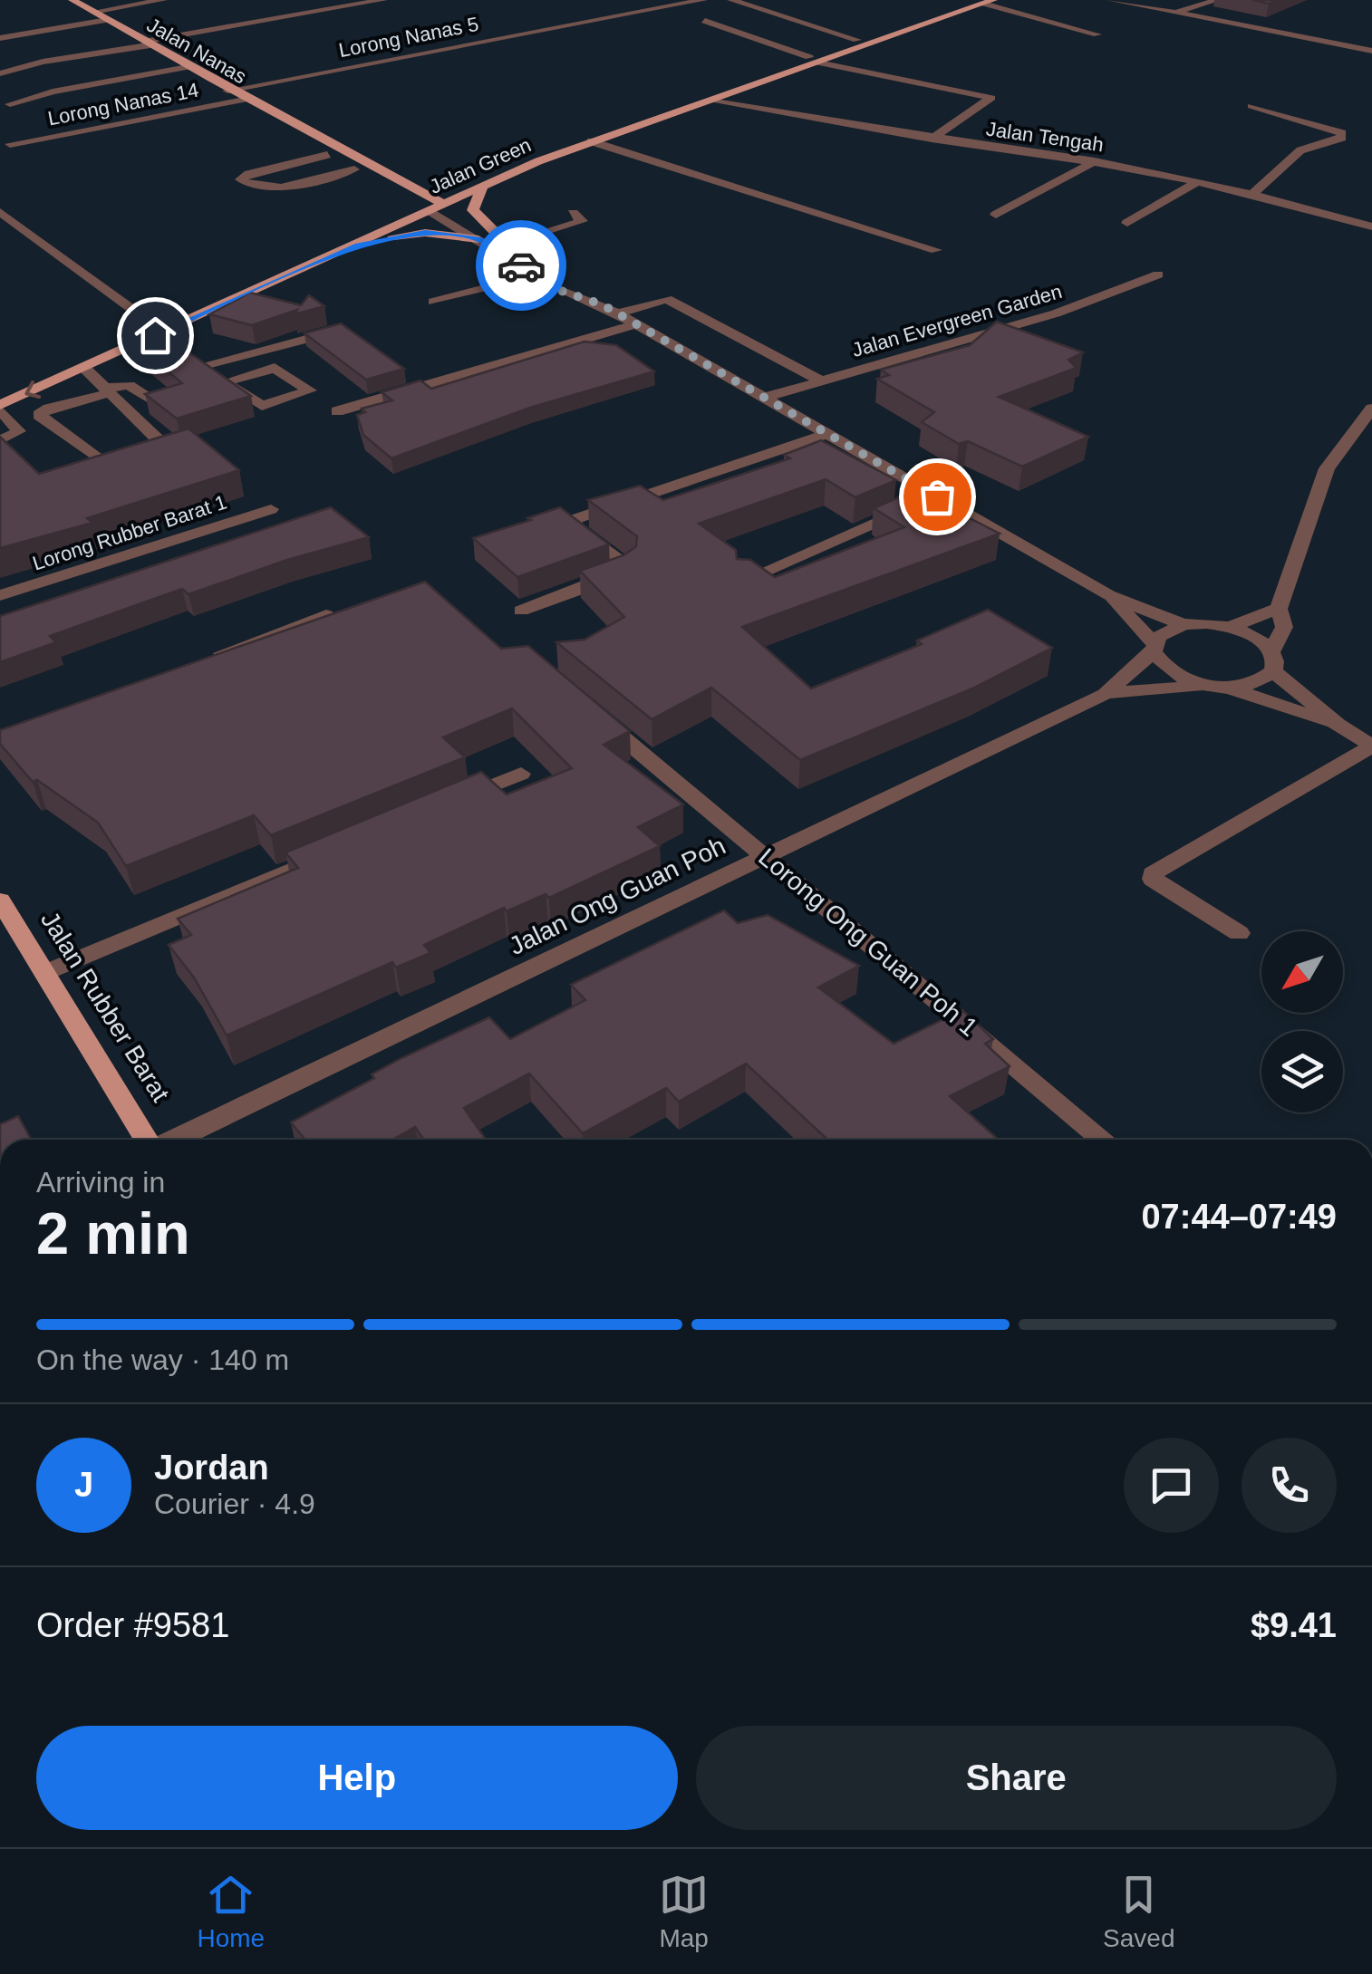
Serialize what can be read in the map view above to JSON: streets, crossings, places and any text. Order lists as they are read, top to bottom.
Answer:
{
  "streets": {
    "main road": ["Jalan Nanas", "Jalan Green", "Jalan Rubber Barat"],
    "street": [
      "Lorong Nanas 5",
      "Lorong Nanas 14",
      "Jalan Tengah",
      "Jalan Evergreen Garden",
      "Lorong Rubber Barat 1",
      "Jalan Ong Guan Poh",
      "Lorong Ong Guan Poh 1"
    ]
  },
  "crossings": [
    ["Lorong Nanas 5", "Jalan Nanas"],
    ["Jalan Nanas", "Lorong Nanas 14"],
    ["Jalan Nanas", "Jalan Green"],
    ["Jalan Tengah", "Jalan Green"],
    ["Jalan Ong Guan Poh", "Lorong Ong Guan Poh 1"]
  ],
  "north": "bottom left",
  "page": {
    "heading": ["2 min", "Arriving in", "07:44–07:49"],
    "panel": [
      "Jordan",
      "Courier · 4.9",
      "Order #9581",
      "$9.41"
    ],
    "bar": "On the way · 140 m",
    "round": "J",
    "buttons": ["Help", "Share"],
    "tabs": ["Home", "Map", "Saved"]
  }
}
